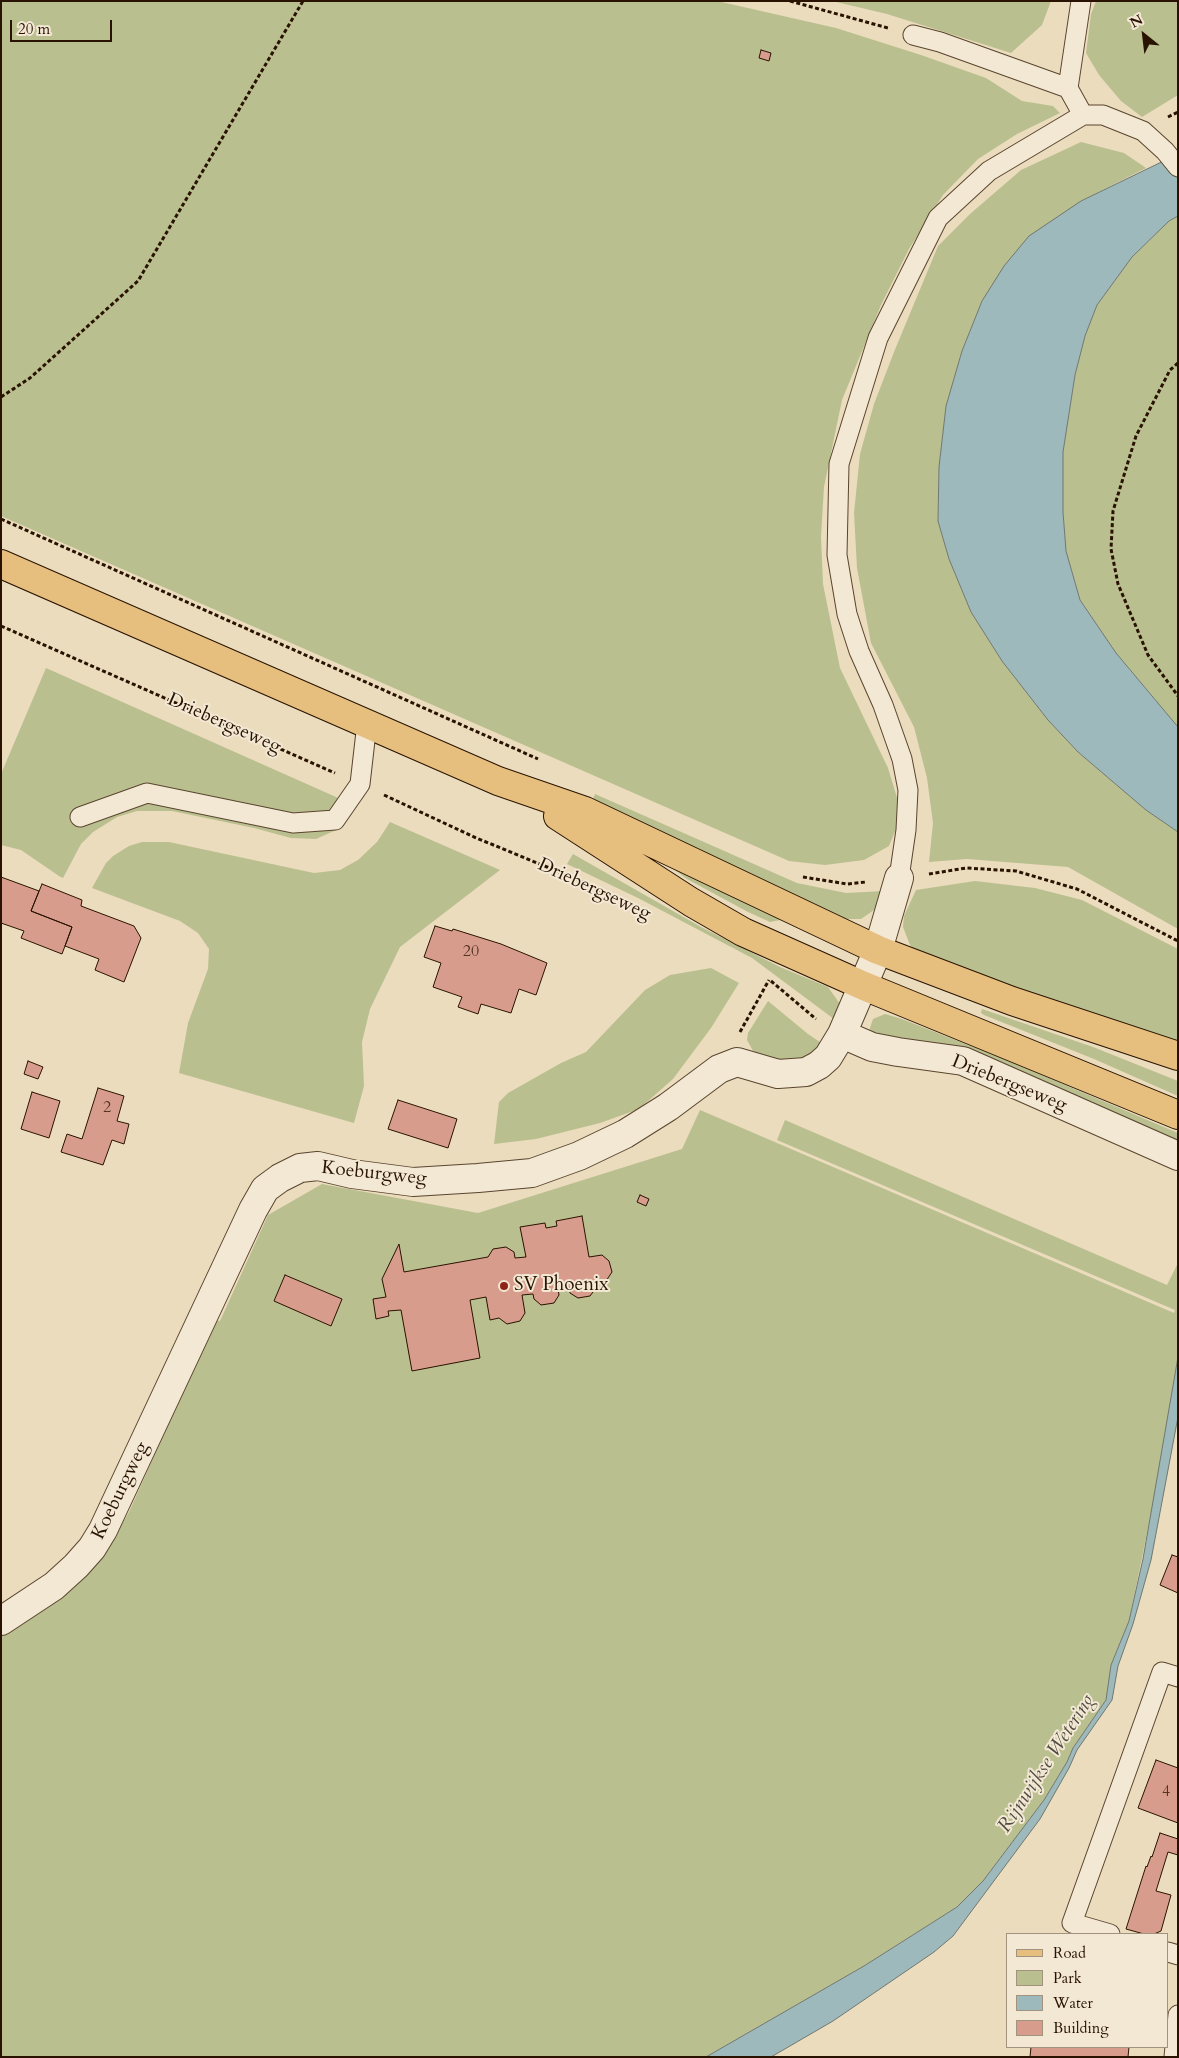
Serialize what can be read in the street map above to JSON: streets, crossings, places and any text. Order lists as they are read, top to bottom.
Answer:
{
  "streets": {
    "main road": ["Driebergseweg"],
    "street": ["Koeburgweg"]
  },
  "water": ["Rijnwijkse Wetering"],
  "places": ["SV Phoenix"],
  "house_numbers": ["20", "2", "4"],
  "legend": [
    "Road",
    "Park",
    "Water",
    "Building"
  ],
  "scale_bar": "20 m",
  "north": "top left"
}
